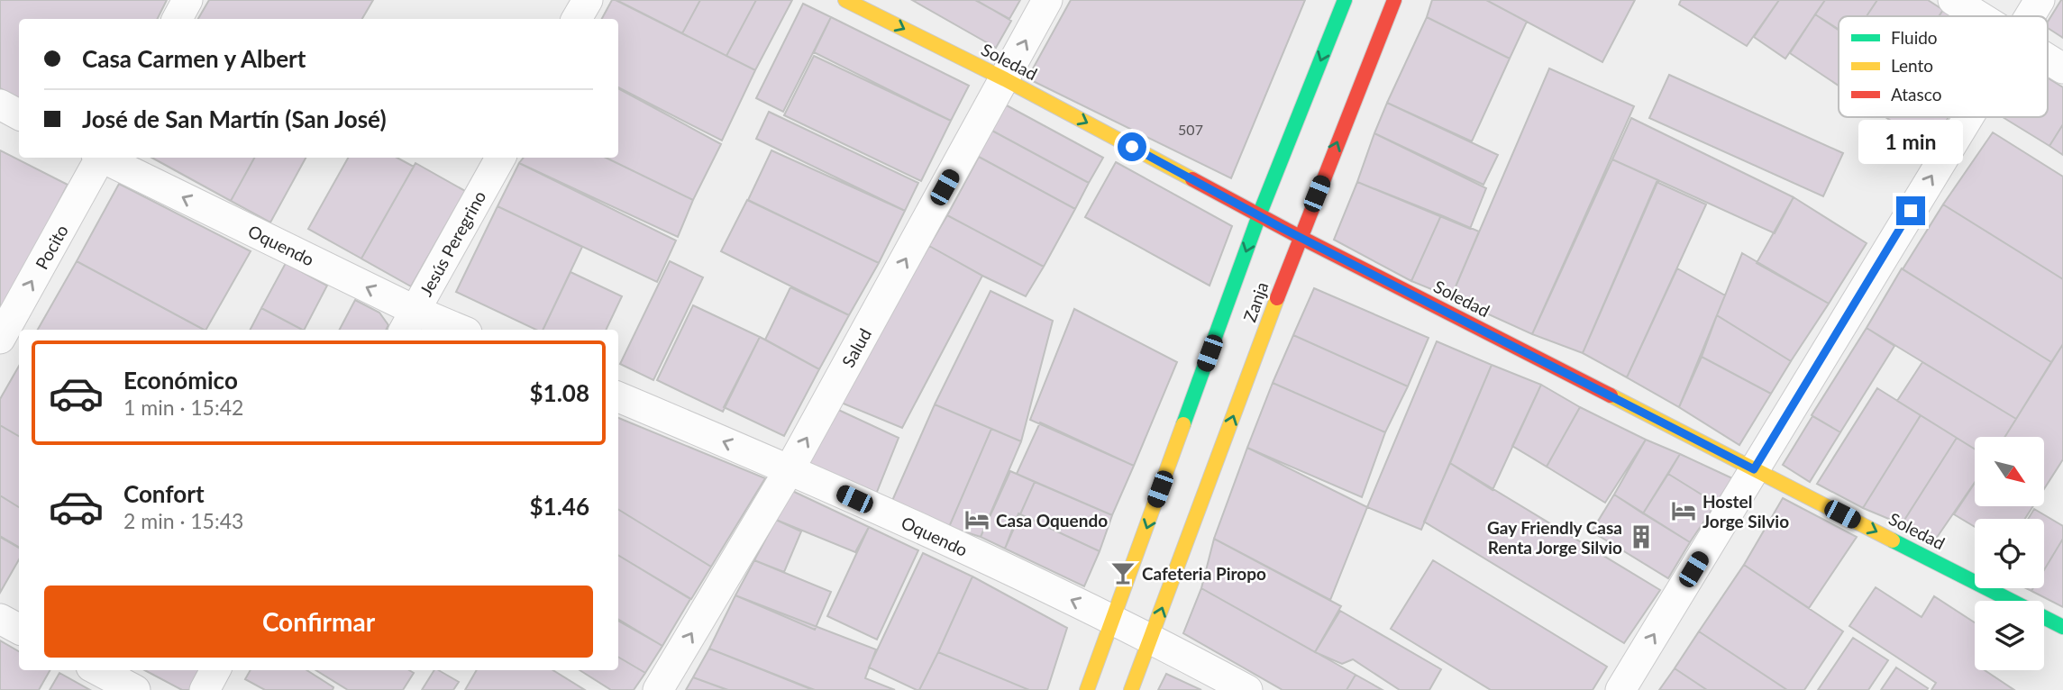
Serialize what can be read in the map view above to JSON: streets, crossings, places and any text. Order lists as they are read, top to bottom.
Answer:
{
  "streets": {
    "main road": ["Soledad", "Zanja"],
    "street": [
      "Jesús Peregrino",
      "Oquendo",
      "Pocito",
      "Salud"
    ]
  },
  "crossings": [
    ["Soledad", "Zanja"],
    ["Soledad", "Salud"],
    ["Jesús Peregrino", "Oquendo"],
    ["Oquendo", "Zanja"],
    ["Oquendo", "Salud"]
  ],
  "one_way": [
    "Soledad",
    "Oquendo",
    "Pocito",
    "Salud"
  ],
  "places": {
    "hotel": ["Hostel Jorge Silvio", "Casa Oquendo"],
    "building": ["Gay Friendly Casa Renta Jorge Silvio"],
    "bar": ["Cafeteria Piropo"]
  },
  "house_numbers": ["507"],
  "legend": ["Fluido", "Lento", "Atasco"],
  "north": "bottom right",
  "page": {
    "banner": ["Casa Carmen y Albert", "José de San Martín (San José)"],
    "bubble": "1 min",
    "list": [
      {
        "name": "Económico",
        "note": "1 min · 15:42",
        "value": "$1.08"
      },
      {
        "name": "Confort",
        "note": "2 min · 15:43",
        "value": "$1.46"
      }
    ],
    "buttons": "Confirmar"
  }
}
